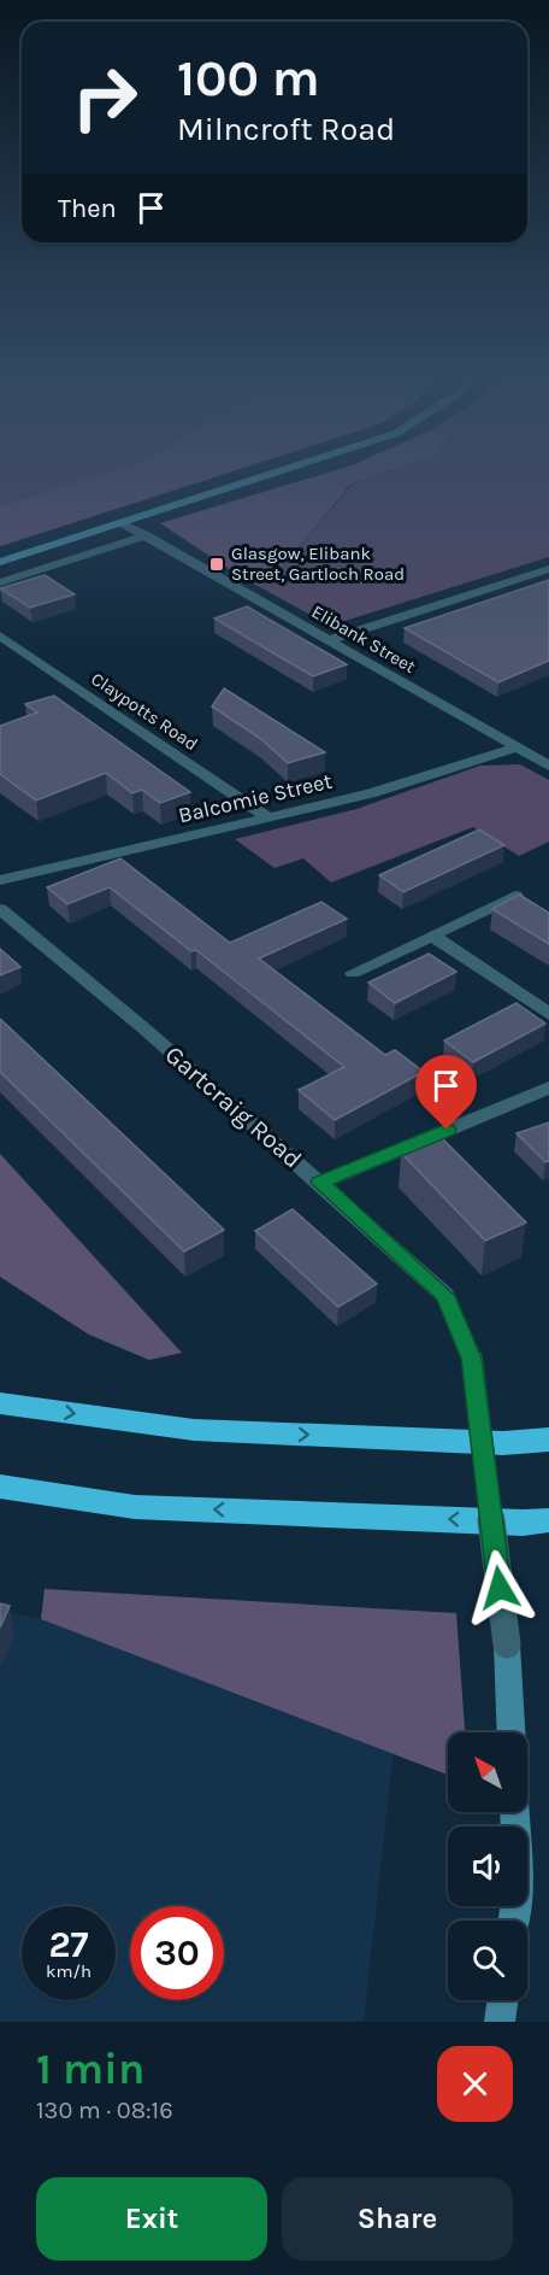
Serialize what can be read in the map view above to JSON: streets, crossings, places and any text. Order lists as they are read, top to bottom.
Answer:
{
  "streets": {
    "main road": ["Gartcraig Road"],
    "street": ["Elibank Street", "Claypotts Road", "Balcomie Street"]
  },
  "crossings": [
    ["Elibank Street", "Balcomie Street"],
    ["Claypotts Road", "Balcomie Street"]
  ],
  "places": {
    "transit": ["Glasgow, Elibank Street, Gartloch Road"]
  },
  "north": "top left",
  "page": {
    "turn": ["100 m", "Milncroft Road"],
    "then": "Then",
    "speed": "27 km/h",
    "limit": "30",
    "heading": ["1 min", "130 m · 08:16"],
    "buttons": ["Exit", "Share"]
  }
}
